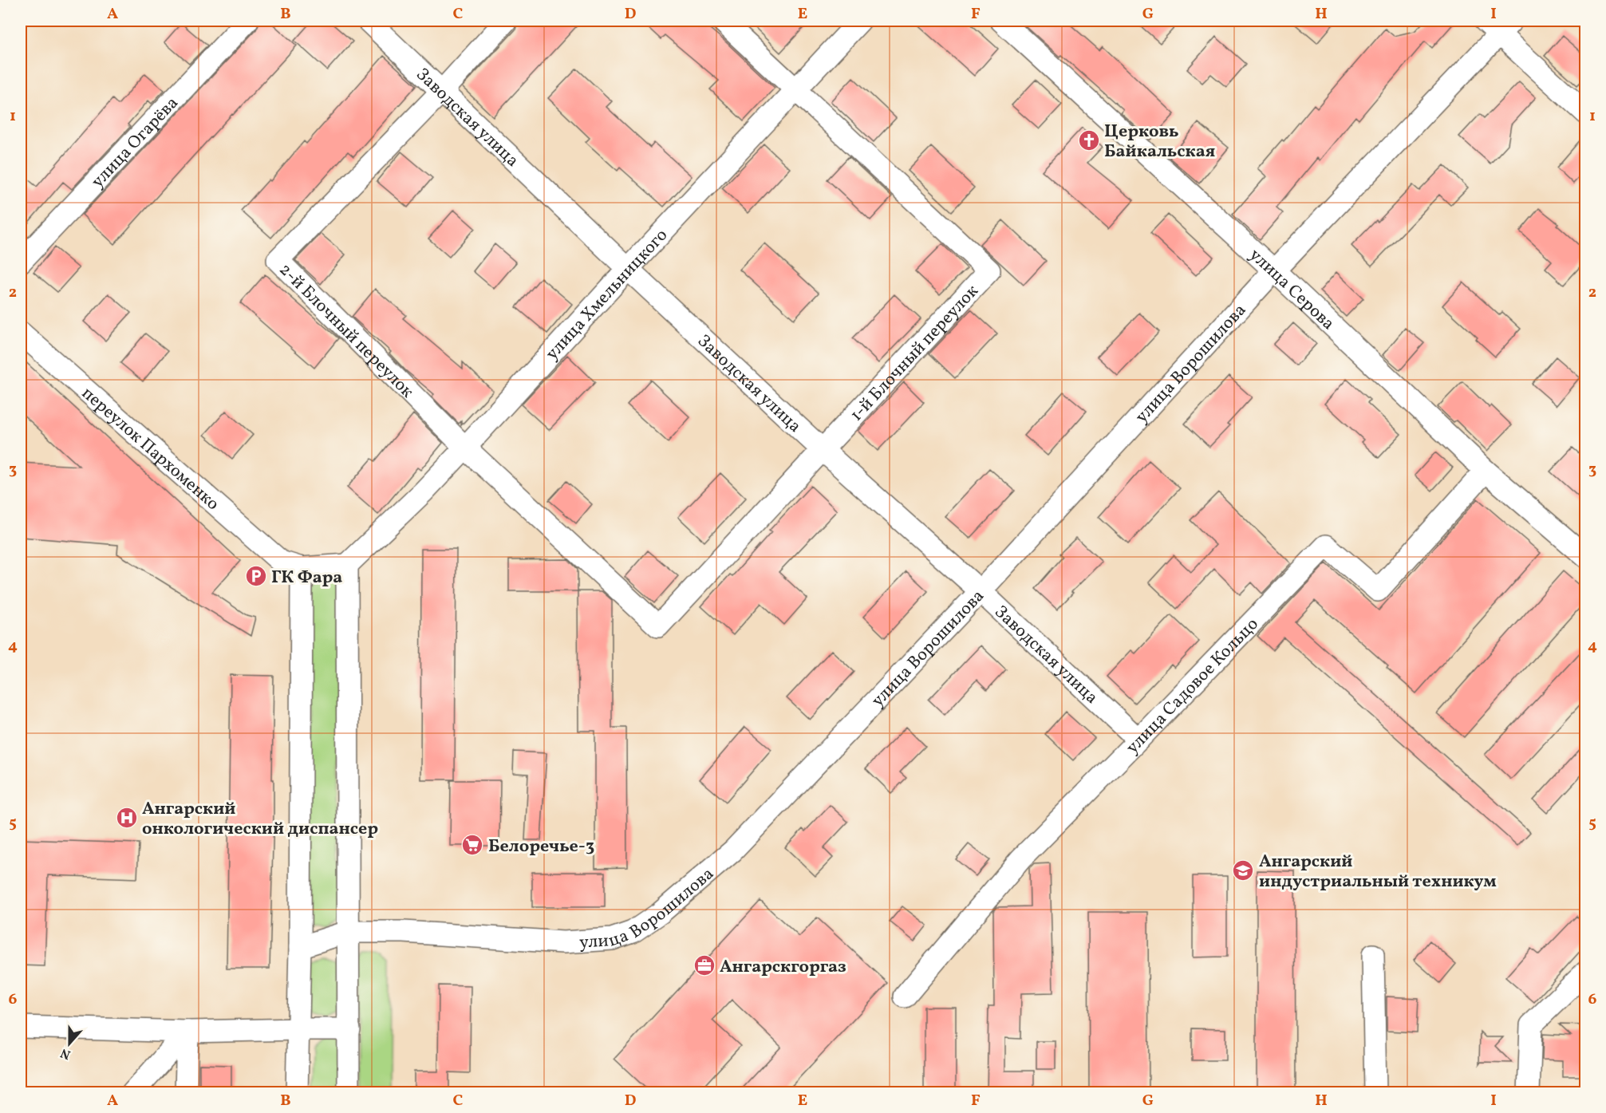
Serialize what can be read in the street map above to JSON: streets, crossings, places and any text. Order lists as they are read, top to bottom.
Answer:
{
  "streets": {
    "street": [
      "Заводская улица",
      "улица Огарёва",
      "улица Серова",
      "улица Хмельницкого",
      "2-й Блочный переулок",
      "1-й Блочный переулок",
      "улица Ворошилова",
      "переулок Пархоменко",
      "улица Садовое Кольцо"
    ]
  },
  "crossings": [
    ["Заводская улица", "улица Хмельницкого"],
    ["Заводская улица", "2-й Блочный переулок"],
    ["Заводская улица", "1-й Блочный переулок"],
    ["Заводская улица", "улица Ворошилова"],
    ["Заводская улица", "улица Садовое Кольцо"],
    ["улица Серова", "улица Ворошилова"],
    ["улица Серова", "улица Садовое Кольцо"],
    ["улица Хмельницкого", "2-й Блочный переулок"],
    ["улица Хмельницкого", "1-й Блочный переулок"],
    ["2-й Блочный переулок", "1-й Блочный переулок"]
  ],
  "places": {
    "church": ["Церковь Байкальская"],
    "parking": ["ГК Фара"],
    "hospital": ["Ангарский онкологический диспансер"],
    "supermarket": ["Белоречье-3"],
    "school or university": ["Ангарский индустриальный техникум"],
    "office": ["Ангарскгоргаз"]
  },
  "north": "bottom",
  "grid": {
    "columns": [
      "A",
      "B",
      "C",
      "D",
      "E",
      "F",
      "G",
      "H",
      "I"
    ],
    "rows": [
      "1",
      "2",
      "3",
      "4",
      "5",
      "6"
    ]
  }
}
